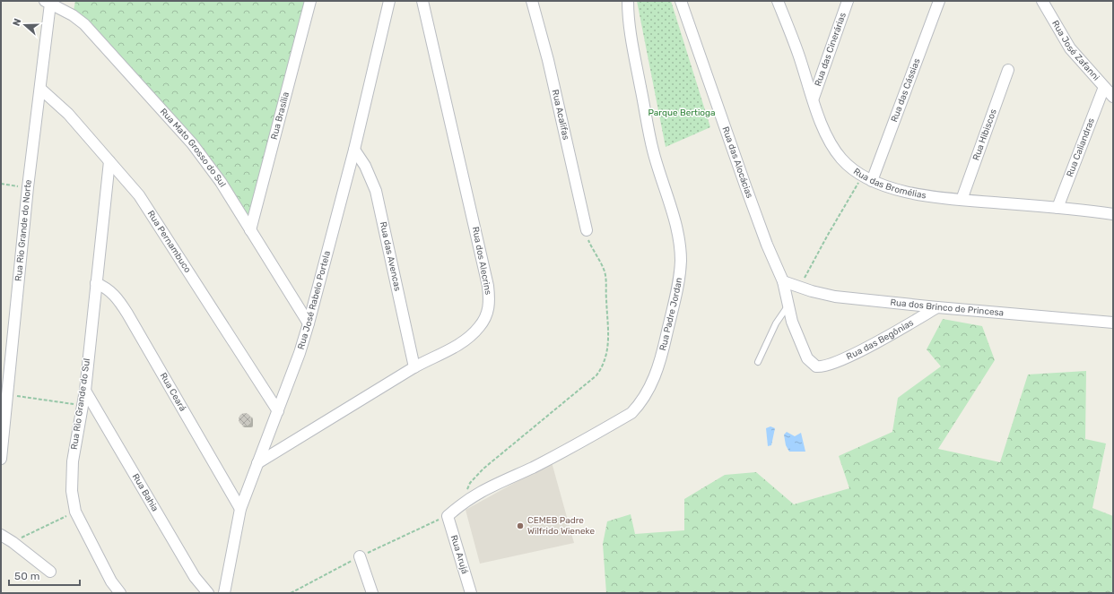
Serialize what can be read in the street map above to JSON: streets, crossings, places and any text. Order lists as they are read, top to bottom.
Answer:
{
  "streets": {
    "street": [
      "Rua das Cinerárias",
      "Rua José Zafanni",
      "Rua das Cássias",
      "Rua Acalifas",
      "Rua Brasília",
      "Rua Hibiscos",
      "Rua Caliandras",
      "Rua Mato Grosso do Sul",
      "Rua das Alocácias",
      "Rua das Bromélias",
      "Rua Rio Grande do Norte",
      "Rua Pernambuco",
      "Rua das Avencas",
      "Rua dos Alecrins",
      "Rua José Rabelo Portela",
      "Rua dos Brinco de Princesa",
      "Rua Padre Jordan",
      "Rua das Begônias",
      "Rua Ceará",
      "Rua Rio Grande do Sul",
      "Rua Bahia",
      "Rua Arujá"
    ]
  },
  "crossings": [
    ["Rua das Cinerárias", "Rua das Bromélias"],
    ["Rua José Zafanni", "Rua Caliandras"],
    ["Rua das Cássias", "Rua das Bromélias"],
    ["Rua Brasília", "Rua Mato Grosso do Sul"],
    ["Rua Hibiscos", "Rua das Bromélias"],
    ["Rua Caliandras", "Rua das Bromélias"],
    ["Rua Mato Grosso do Sul", "Rua Rio Grande do Norte"],
    ["Rua Mato Grosso do Sul", "Rua José Rabelo Portela"],
    ["Rua das Alocácias", "Rua dos Brinco de Princesa"],
    ["Rua Rio Grande do Norte", "Rua Pernambuco"],
    ["Rua Pernambuco", "Rua José Rabelo Portela"],
    ["Rua Pernambuco", "Rua Rio Grande do Sul"],
    ["Rua das Avencas", "Rua dos Alecrins"],
    ["Rua das Avencas", "Rua José Rabelo Portela"],
    ["Rua dos Alecrins", "Rua José Rabelo Portela"],
    ["Rua José Rabelo Portela", "Rua Ceará"],
    ["Rua dos Brinco de Princesa", "Rua das Begônias"],
    ["Rua Padre Jordan", "Rua Arujá"],
    ["Rua Ceará", "Rua Rio Grande do Sul"],
    ["Rua Rio Grande do Sul", "Rua Bahia"]
  ],
  "parks": ["Parque Bertioga"],
  "places": ["CEMEB Padre Wilfrido Wieneke"],
  "scale_bar": "50 m",
  "north": "left"
}
